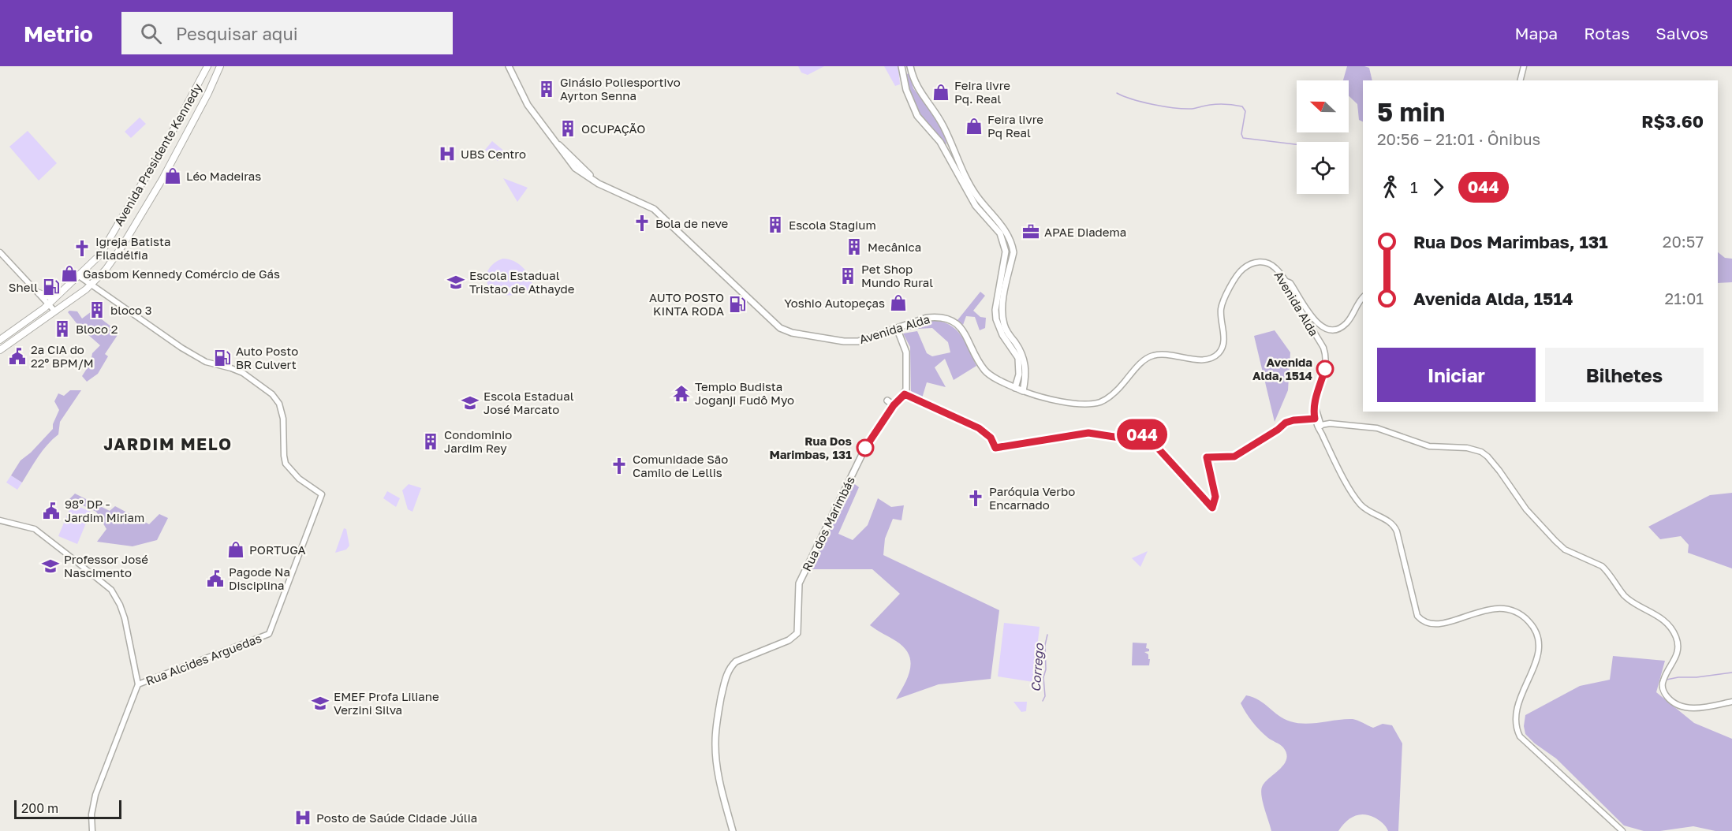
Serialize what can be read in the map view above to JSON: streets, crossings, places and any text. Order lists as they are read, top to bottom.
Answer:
{
  "streets": {
    "main road": ["Avenida Presidente Kennedy", "Avenida Alda", "Rua dos Marimbás"],
    "street": ["Rua Alcides Arguedas"]
  },
  "crossings": [
    ["Avenida Presidente Kennedy", "Rua Alcides Arguedas"],
    ["Avenida Alda", "Rua dos Marimbás"]
  ],
  "districts": ["JARDIM MELO"],
  "water": ["Corrego"],
  "places": {
    "building": [
      "Ginásio Poliesportivo Ayrton Senna",
      "OCUPAÇÃO",
      "Escola Stagium",
      "Mecânica",
      "Pet Shop Mundo Rural",
      "bloco 3",
      "Bloco 2",
      "Condominio Jardim Rey"
    ],
    "shop": [
      "Feira livre Pq. Real",
      "Feira livre Pq Real",
      "Léo Madeiras",
      "Gasbom Kennedy Comércio de Gás",
      "Yoshio Autopeças",
      "PORTUGA"
    ],
    "hospital": ["UBS Centro", "Posto de Saúde Cidade Júlia"],
    "church": [
      "Bola de neve",
      "Igreja Batista Filadélfia",
      "Comunidade São Camilo de Lellis",
      "Paróquia Verbo Encarnado"
    ],
    "office": ["APAE Diadema"],
    "school or university": [
      "Escola Estadual Tristao de Athayde",
      "Escola Estadual José Marcato",
      "Professor José Nascimento",
      "EMEF Profª Liliane Verzini Silva"
    ],
    "fuel station": ["Shell", "AUTO POSTO KINTA RODA", "Auto Posto BR Culvert"],
    "public building": ["2ª CIA do 22º BPM/M", "98º DP - Jardim Miriam", "Pagode Na Disciplina"],
    "other": ["Avenida Alda, 1514", "Rua Dos Marimbas, 131"],
    "temple": ["Templo Budista Joganji Fudô Myo"]
  },
  "lines": ["bus line 044"],
  "scale_bar": "200 m",
  "north": "left",
  "page": {
    "header": "Metrio",
    "search": "Pesquisar aqui",
    "nav": ["Mapa", "Rotas", "Salvos"],
    "on_map": "044",
    "heading": ["5 min", "20:56 – 21:01 · Ônibus", "R$3.60"],
    "legs": ["1", "044"],
    "list": [
      {
        "name": "Rua Dos Marimbas, 131",
        "value": "20:57"
      },
      {
        "name": "Avenida Alda, 1514",
        "value": "21:01"
      }
    ],
    "buttons": ["Iniciar", "Bilhetes"],
    "scale": "200 m"
  }
}
